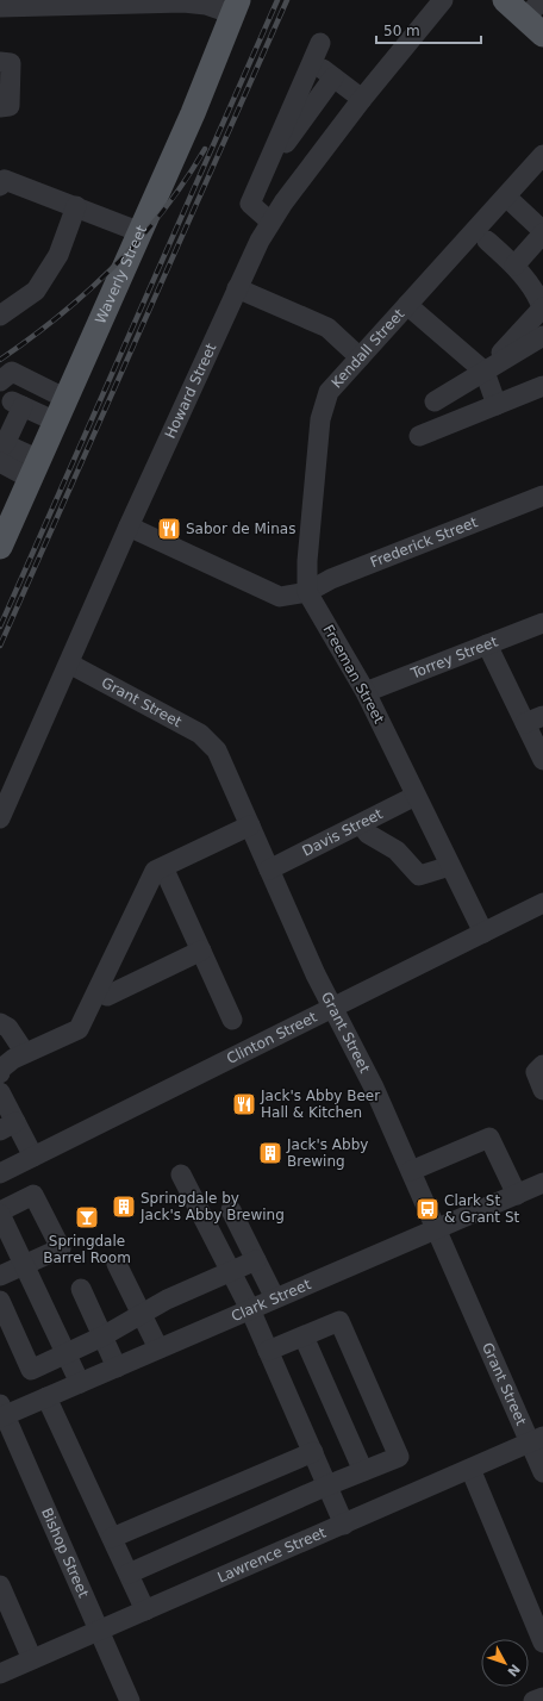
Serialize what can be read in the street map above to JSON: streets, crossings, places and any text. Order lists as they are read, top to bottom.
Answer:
{
  "streets": {
    "main road": ["Waverly Street"],
    "street": [
      "Kendall Street",
      "Howard Street",
      "Frederick Street",
      "Torrey Street",
      "Freeman Street",
      "Grant Street",
      "Davis Street",
      "Clinton Street",
      "Clark Street",
      "Bishop Street",
      "Lawrence Street"
    ]
  },
  "crossings": [
    ["Kendall Street", "Frederick Street"],
    ["Kendall Street", "Freeman Street"],
    ["Howard Street", "Grant Street"],
    ["Frederick Street", "Freeman Street"],
    ["Torrey Street", "Freeman Street"],
    ["Freeman Street", "Davis Street"],
    ["Freeman Street", "Clinton Street"],
    ["Grant Street", "Davis Street"],
    ["Grant Street", "Clinton Street"],
    ["Grant Street", "Clark Street"],
    ["Grant Street", "Lawrence Street"],
    ["Clark Street", "Bishop Street"],
    ["Bishop Street", "Lawrence Street"]
  ],
  "places": {
    "restaurant": ["Sabor de Minas", "Jack's Abby Beer Hall & Kitchen"],
    "building": ["Jack's Abby Brewing", "Springdale by Jack's Abby Brewing"],
    "bus stop": ["Clark St & Grant St"],
    "bar": ["Springdale Barrel Room"]
  },
  "scale_bar": "50 m",
  "north": "bottom right"
}
